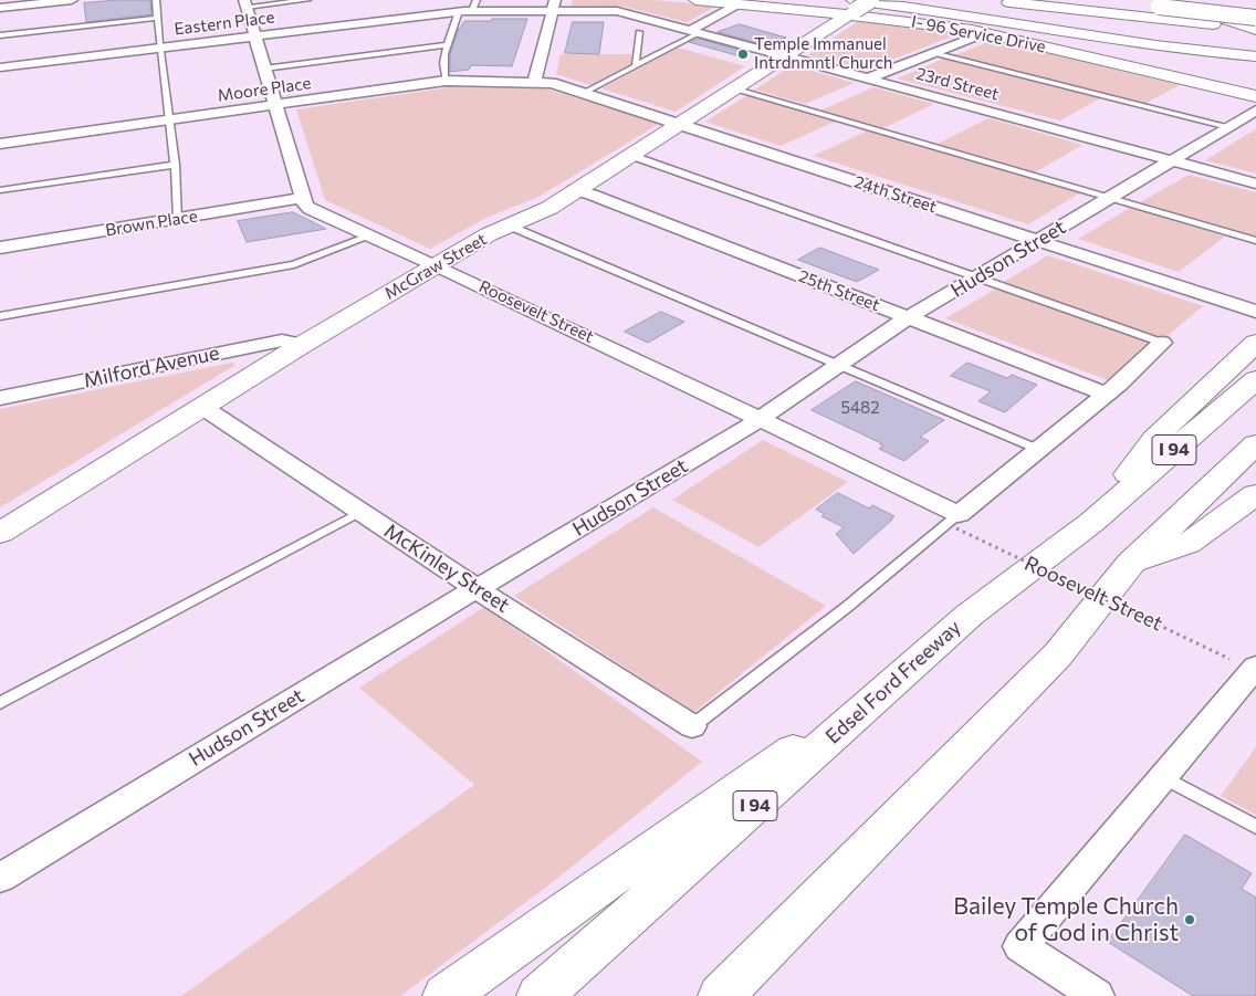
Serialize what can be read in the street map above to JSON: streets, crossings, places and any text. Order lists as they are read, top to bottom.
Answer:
{
  "streets": {
    "main road": [
      "I- 96 Service Drive",
      "McGraw Street",
      "I 94",
      "Edsel Ford Freeway"
    ],
    "street": [
      "Eastern Place",
      "23rd Street",
      "Moore Place",
      "24th Street",
      "Brown Place",
      "Hudson Street",
      "25th Street",
      "Roosevelt Street",
      "Milford Avenue",
      "McKinley Street"
    ]
  },
  "crossings": [
    ["Eastern Place", "23rd Street"],
    ["I- 96 Service Drive", "McGraw Street"],
    ["23rd Street", "Hudson Street"],
    ["23rd Street", "McGraw Street"],
    ["Moore Place", "24th Street"],
    ["24th Street", "Hudson Street"],
    ["24th Street", "McGraw Street"],
    ["Brown Place", "Roosevelt Street"],
    ["Hudson Street", "25th Street"],
    ["Hudson Street", "Roosevelt Street"],
    ["Hudson Street", "McKinley Street"],
    ["McGraw Street", "25th Street"],
    ["McGraw Street", "Roosevelt Street"],
    ["McGraw Street", "Milford Avenue"],
    ["McGraw Street", "McKinley Street"]
  ],
  "places": ["Temple Immanuel Intrdnmntl Church", "Bailey Temple Church of God in Christ"],
  "house_numbers": ["5482"]
}
